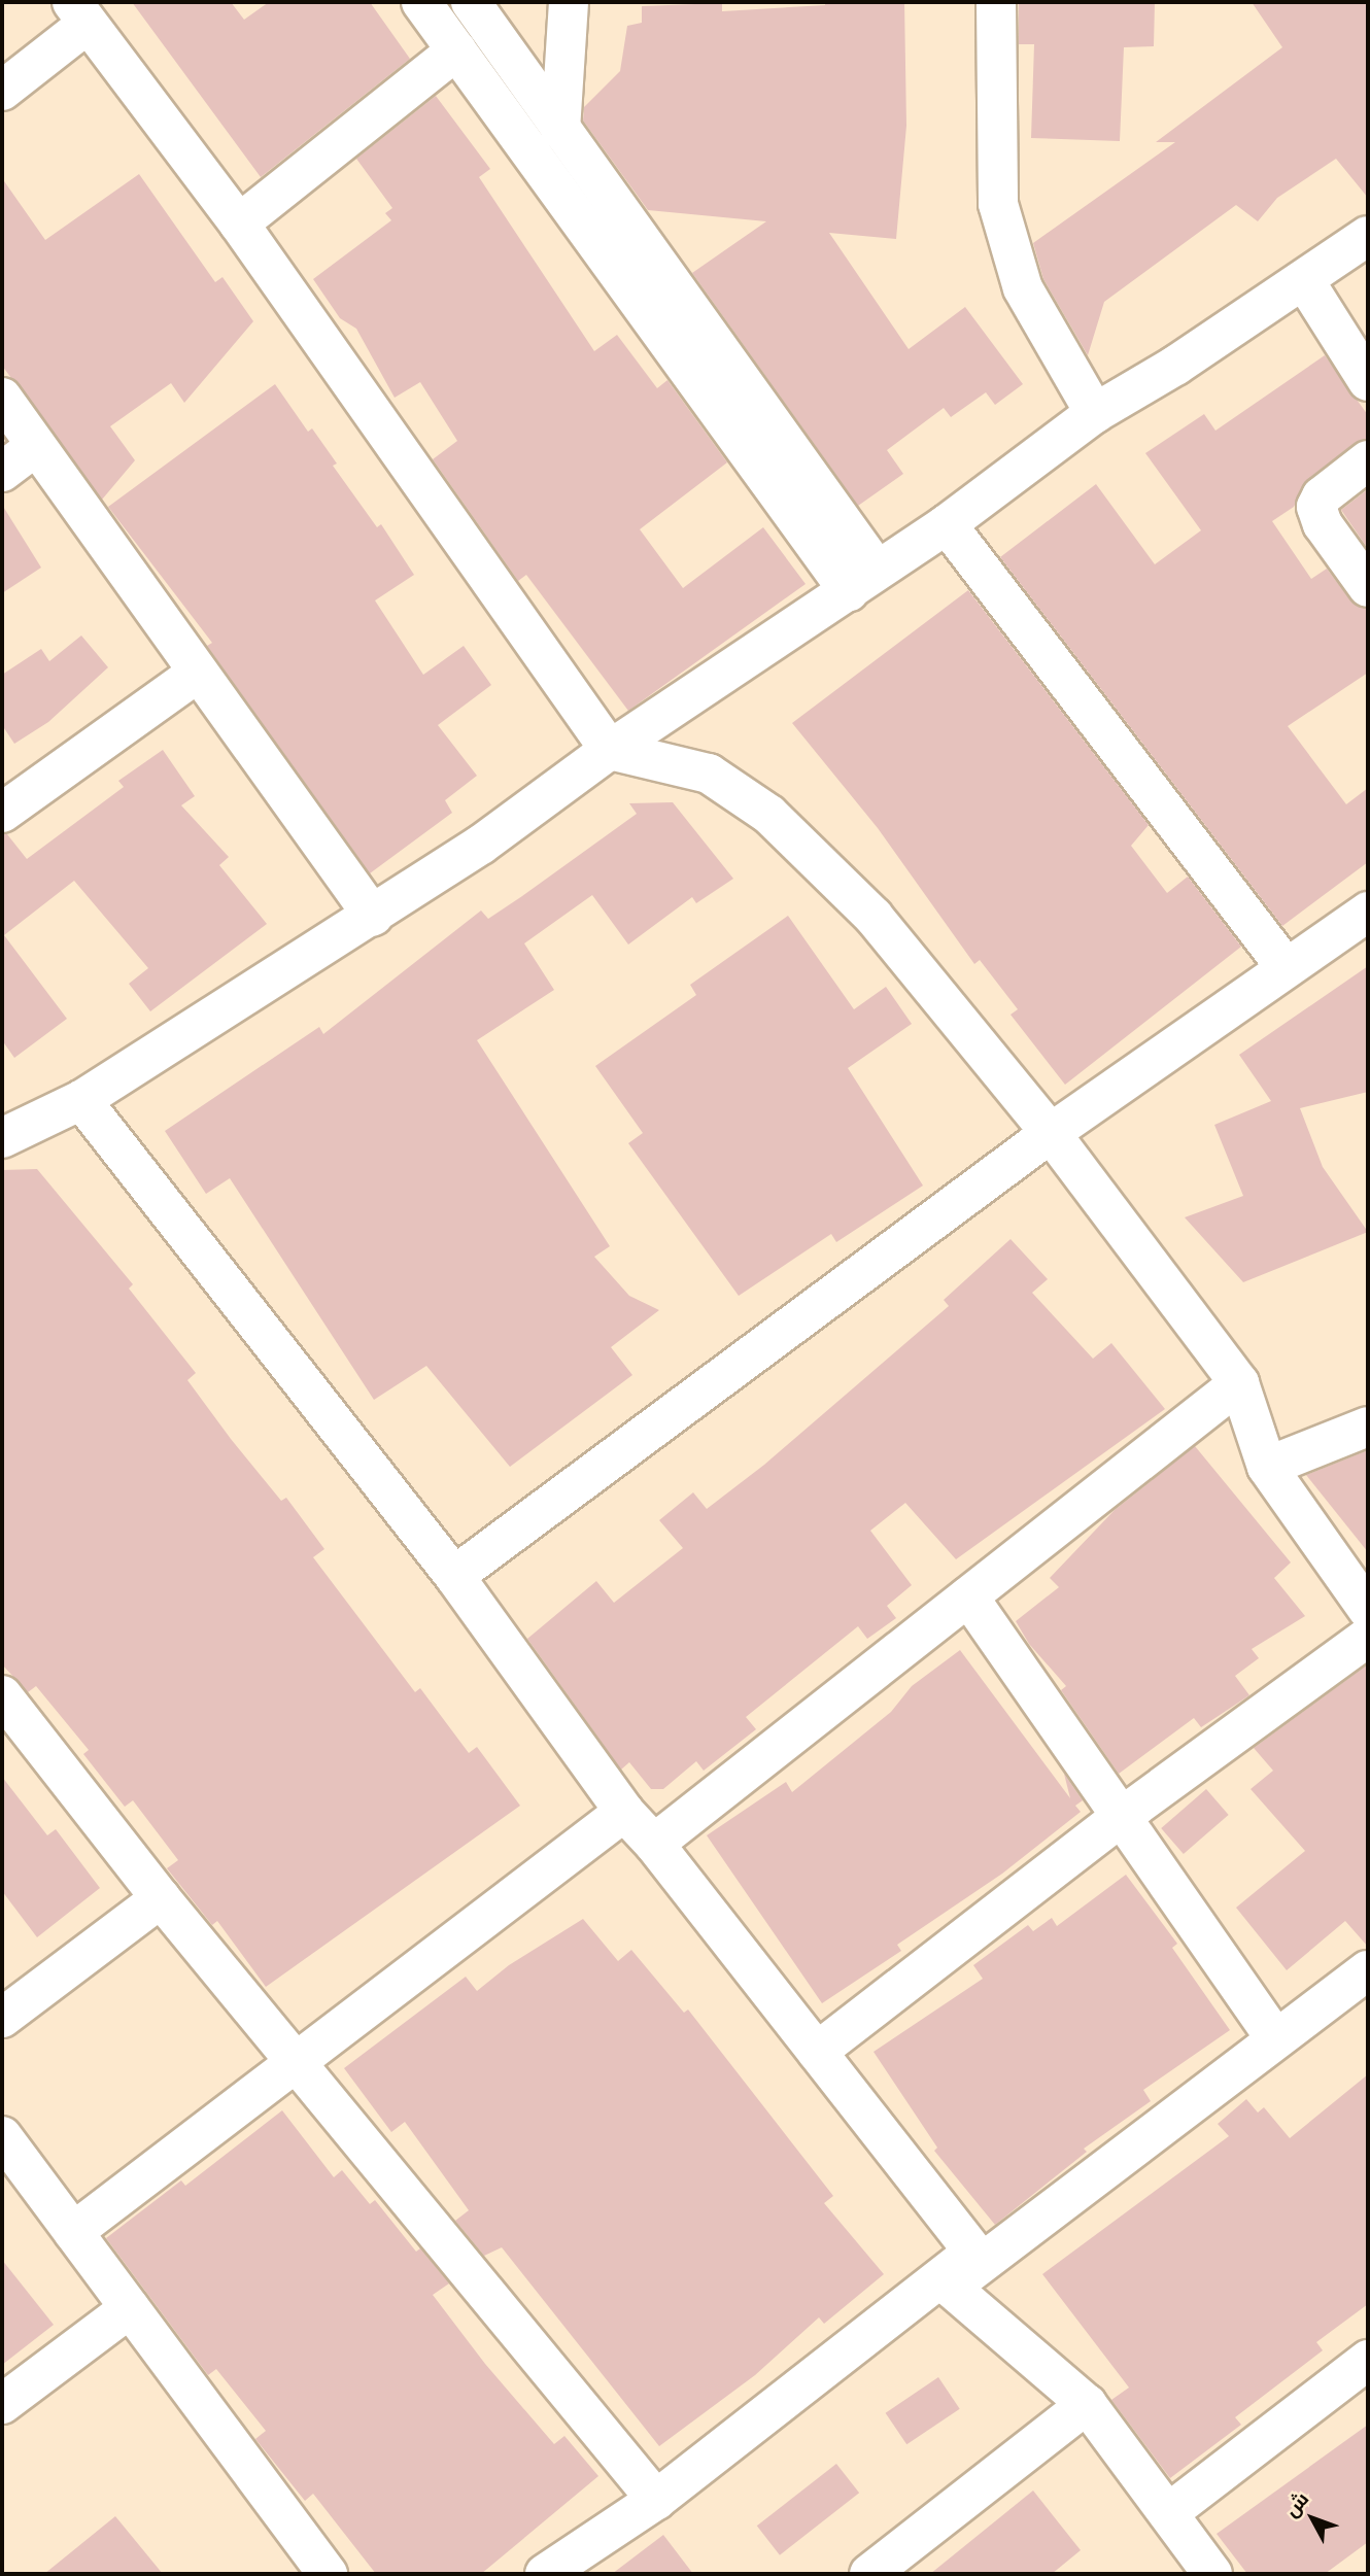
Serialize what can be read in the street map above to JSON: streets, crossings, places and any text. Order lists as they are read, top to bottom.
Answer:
{
  "north": "top left"
}
